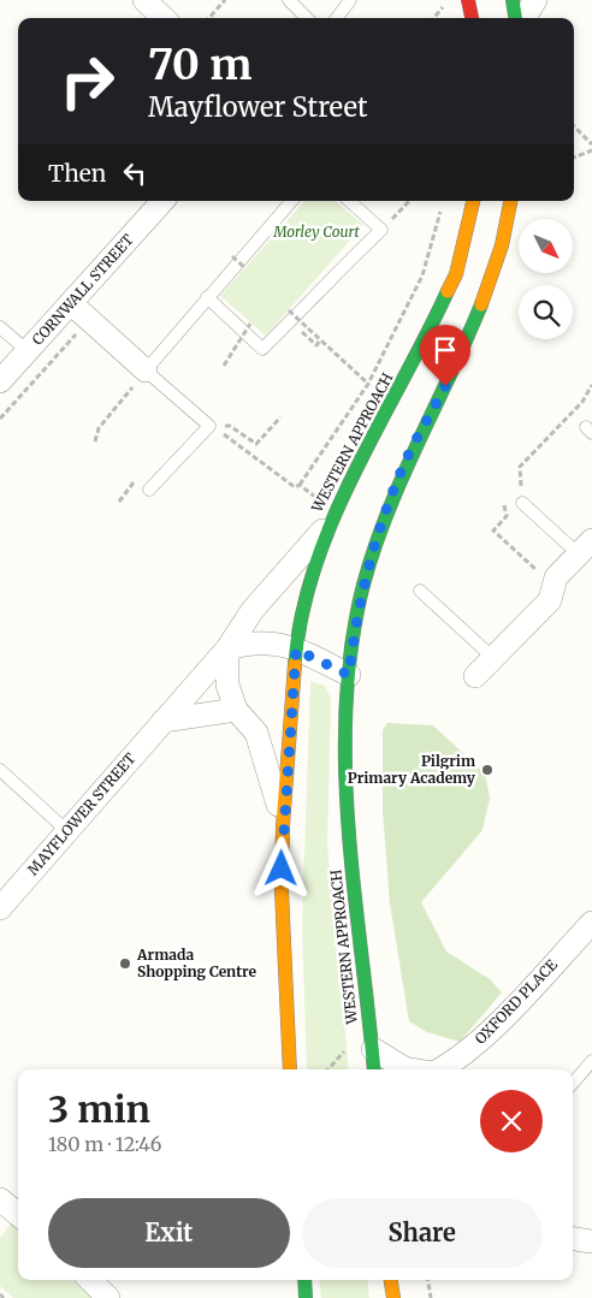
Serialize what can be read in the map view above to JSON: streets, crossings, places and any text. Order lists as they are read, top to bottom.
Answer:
{
  "streets": {
    "main road": ["WESTERN APPROACH"],
    "street": ["CORNWALL STREET", "MAYFLOWER STREET", "OXFORD PLACE"]
  },
  "crossings": [
    ["WESTERN APPROACH", "MAYFLOWER STREET"],
    ["WESTERN APPROACH", "OXFORD PLACE"]
  ],
  "parks": ["Morley Court"],
  "places": ["Pilgrim Primary Academy", "Armada Shopping Centre"],
  "north": "bottom right",
  "page": {
    "turn": ["70 m", "Mayflower Street"],
    "then": "Then",
    "heading": ["3 min", "180 m · 12:46"],
    "buttons": ["Exit", "Share"]
  }
}
